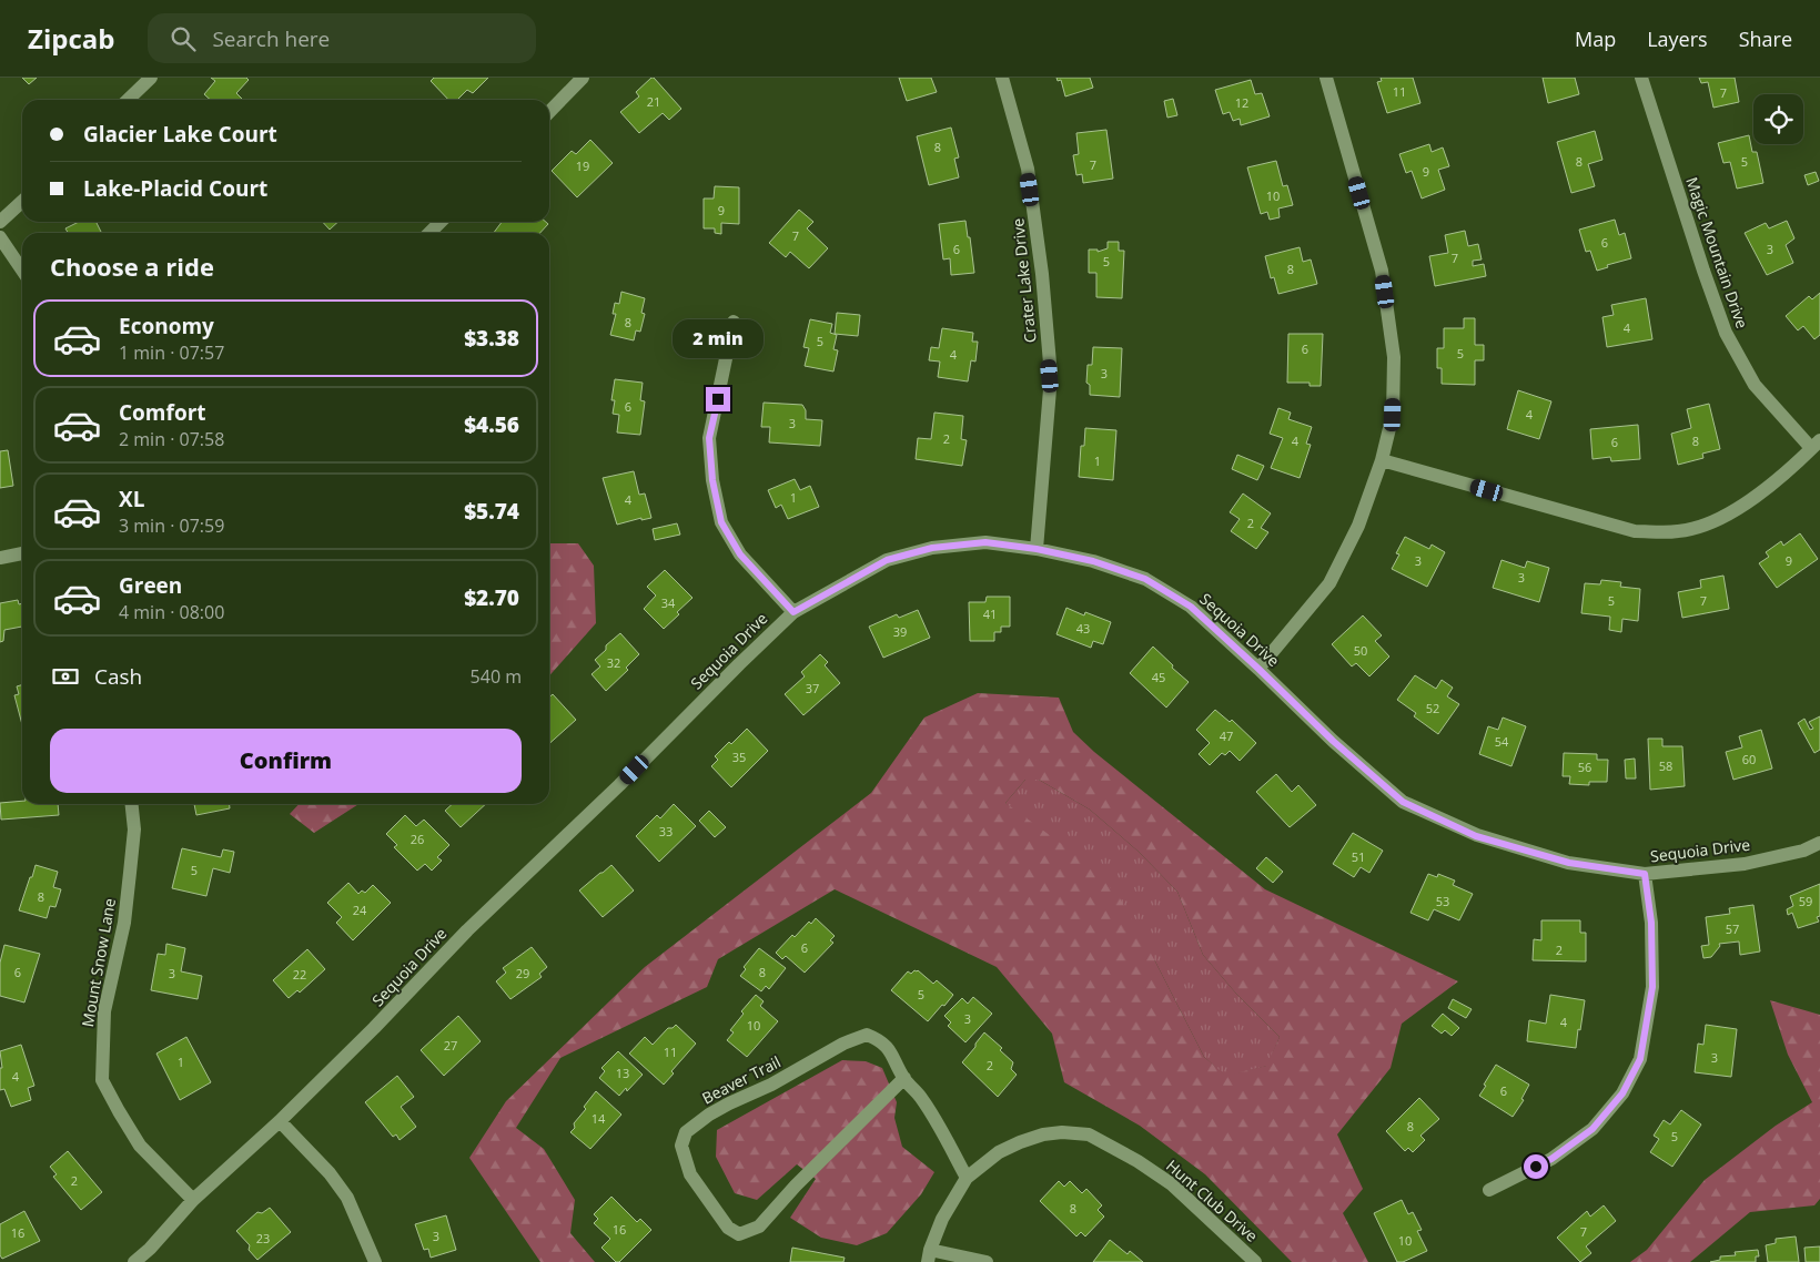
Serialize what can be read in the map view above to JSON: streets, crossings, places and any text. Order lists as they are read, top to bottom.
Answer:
{
  "streets": {
    "street": [
      "Magic Mountain Drive",
      "Crater Lake Drive",
      "Sequoia Drive",
      "Mount Snow Lane",
      "Beaver Trail",
      "Hunt Club Drive"
    ]
  },
  "crossings": [
    ["Crater Lake Drive", "Sequoia Drive"],
    ["Sequoia Drive", "Mount Snow Lane"]
  ],
  "house_numbers": [
    "11",
    "7",
    "21",
    "12",
    "8",
    "8",
    "5",
    "7",
    "19",
    "9",
    "10",
    "9",
    "7",
    "6",
    "6",
    "3",
    "7",
    "5",
    "8",
    "8",
    "4",
    "5",
    "6",
    "5",
    "4",
    "3",
    "6",
    "4",
    "3",
    "2",
    "4",
    "8",
    "6",
    "1",
    "1",
    "4",
    "2",
    "3",
    "9",
    "3",
    "5",
    "7",
    "34",
    "41",
    "43",
    "39",
    "50",
    "32",
    "45",
    "37",
    "52",
    "47",
    "54",
    "35",
    "60",
    "58",
    "56",
    "33",
    "26",
    "51",
    "5",
    "8",
    "53",
    "59",
    "24",
    "57",
    "6",
    "2",
    "6",
    "8",
    "3",
    "29",
    "22",
    "5",
    "3",
    "4",
    "10",
    "27",
    "11",
    "3",
    "1",
    "2",
    "13",
    "4",
    "6",
    "14",
    "8",
    "5",
    "2",
    "8",
    "16",
    "7",
    "16",
    "3",
    "23",
    "10"
  ],
  "page": {
    "header": "Zipcab",
    "search": "Search here",
    "nav": ["Map", "Layers", "Share"],
    "banner": ["Glacier Lake Court", "Lake-Placid Court"],
    "heading": "Choose a ride",
    "list": [
      {
        "name": "Economy",
        "note": "1 min · 07:57",
        "value": "$3.38"
      },
      {
        "name": "Comfort",
        "note": "2 min · 07:58",
        "value": "$4.56"
      },
      {
        "name": "XL",
        "note": "3 min · 07:59",
        "value": "$5.74"
      },
      {
        "name": "Green",
        "note": "4 min · 08:00",
        "value": "$2.70"
      }
    ],
    "bubble": "2 min",
    "pay": ["Cash", "540 m"],
    "buttons": "Confirm"
  }
}
